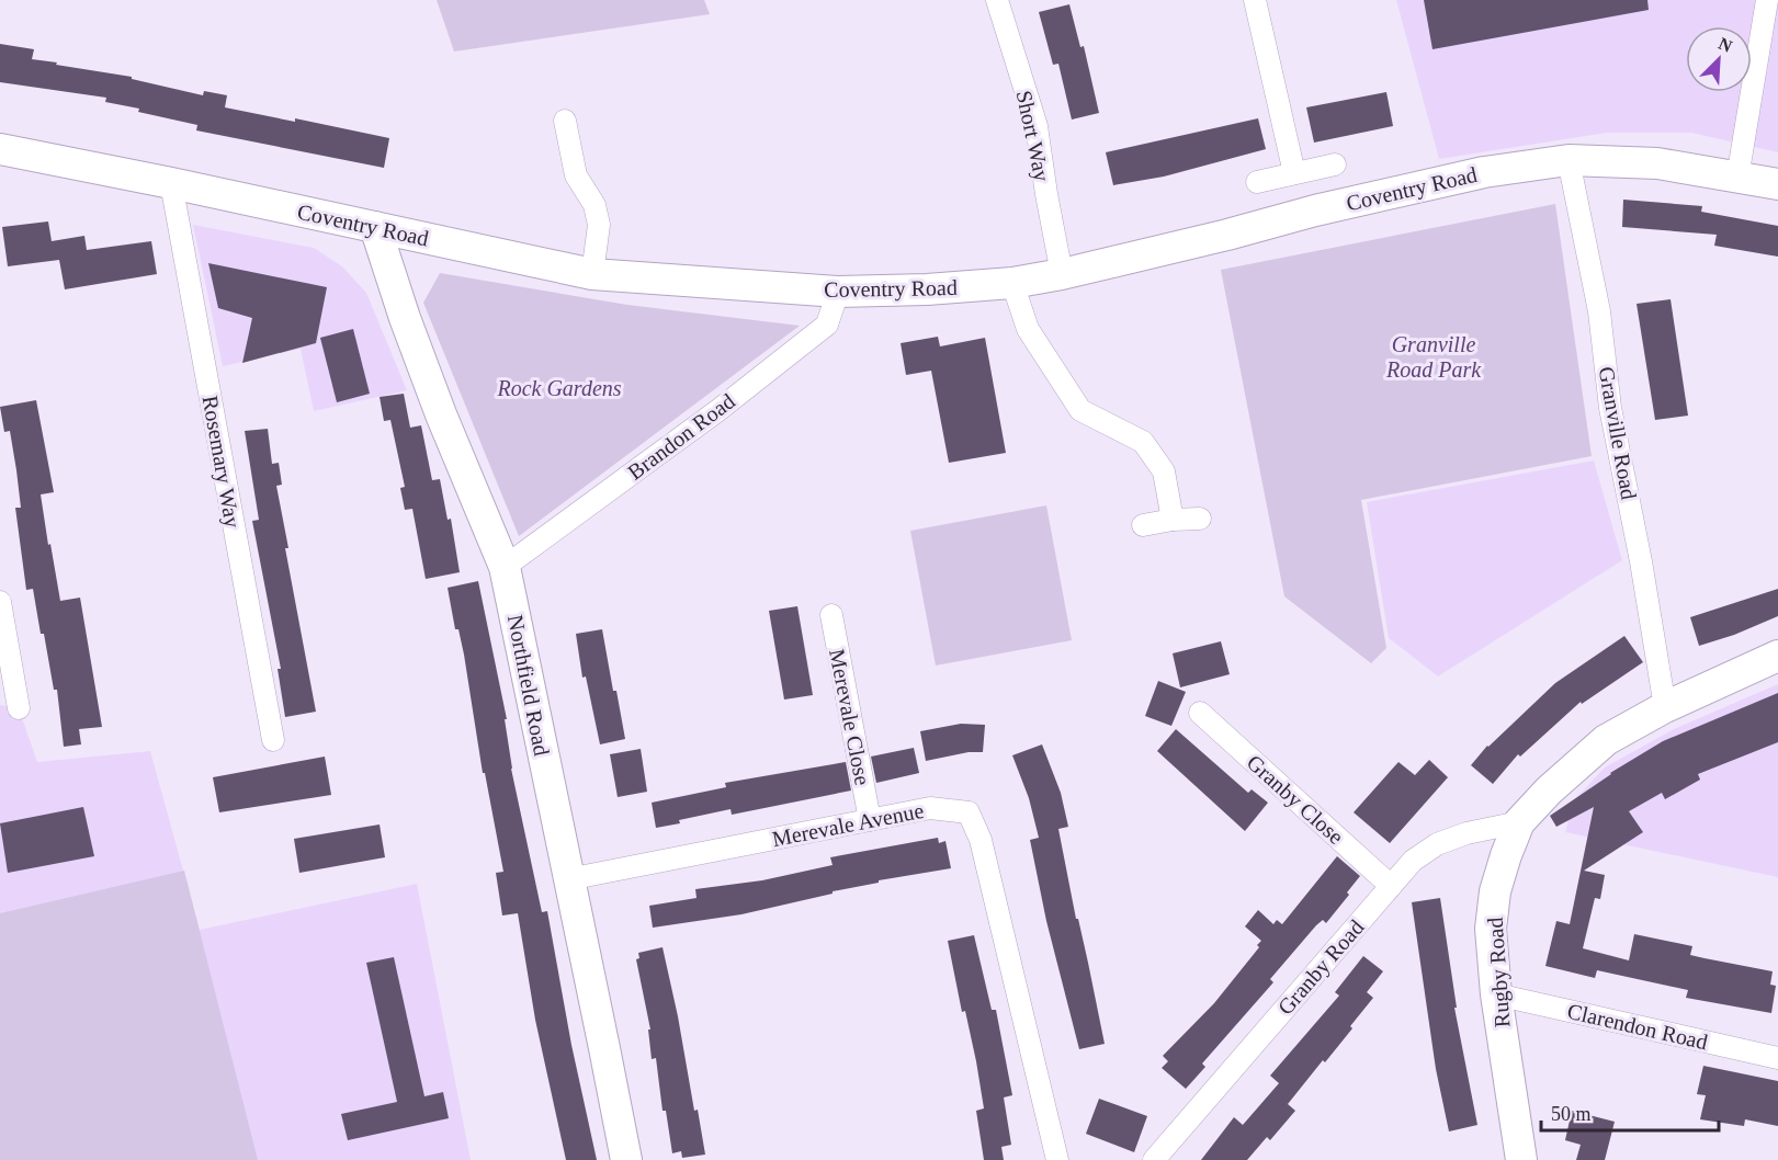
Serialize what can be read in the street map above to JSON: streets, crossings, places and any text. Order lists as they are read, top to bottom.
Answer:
{
  "streets": {
    "main road": ["Coventry Road", "Northfield Road", "Rugby Road"],
    "street": [
      "Short Way",
      "Granville Road",
      "Brandon Road",
      "Rosemary Way",
      "Merevale Close",
      "Granby Close",
      "Merevale Avenue",
      "Granby Road",
      "Clarendon Road"
    ]
  },
  "crossings": [
    ["Short Way", "Coventry Road"],
    ["Coventry Road", "Granville Road"],
    ["Coventry Road", "Brandon Road"],
    ["Coventry Road", "Rosemary Way"],
    ["Coventry Road", "Northfield Road"],
    ["Granville Road", "Rugby Road"],
    ["Brandon Road", "Northfield Road"],
    ["Northfield Road", "Merevale Avenue"],
    ["Merevale Close", "Merevale Avenue"],
    ["Granby Close", "Granby Road"],
    ["Granby Road", "Rugby Road"],
    ["Rugby Road", "Clarendon Road"]
  ],
  "parks": ["Granville Road Park", "Rock Gardens"],
  "scale_bar": "50 m",
  "north": "top right"
}
